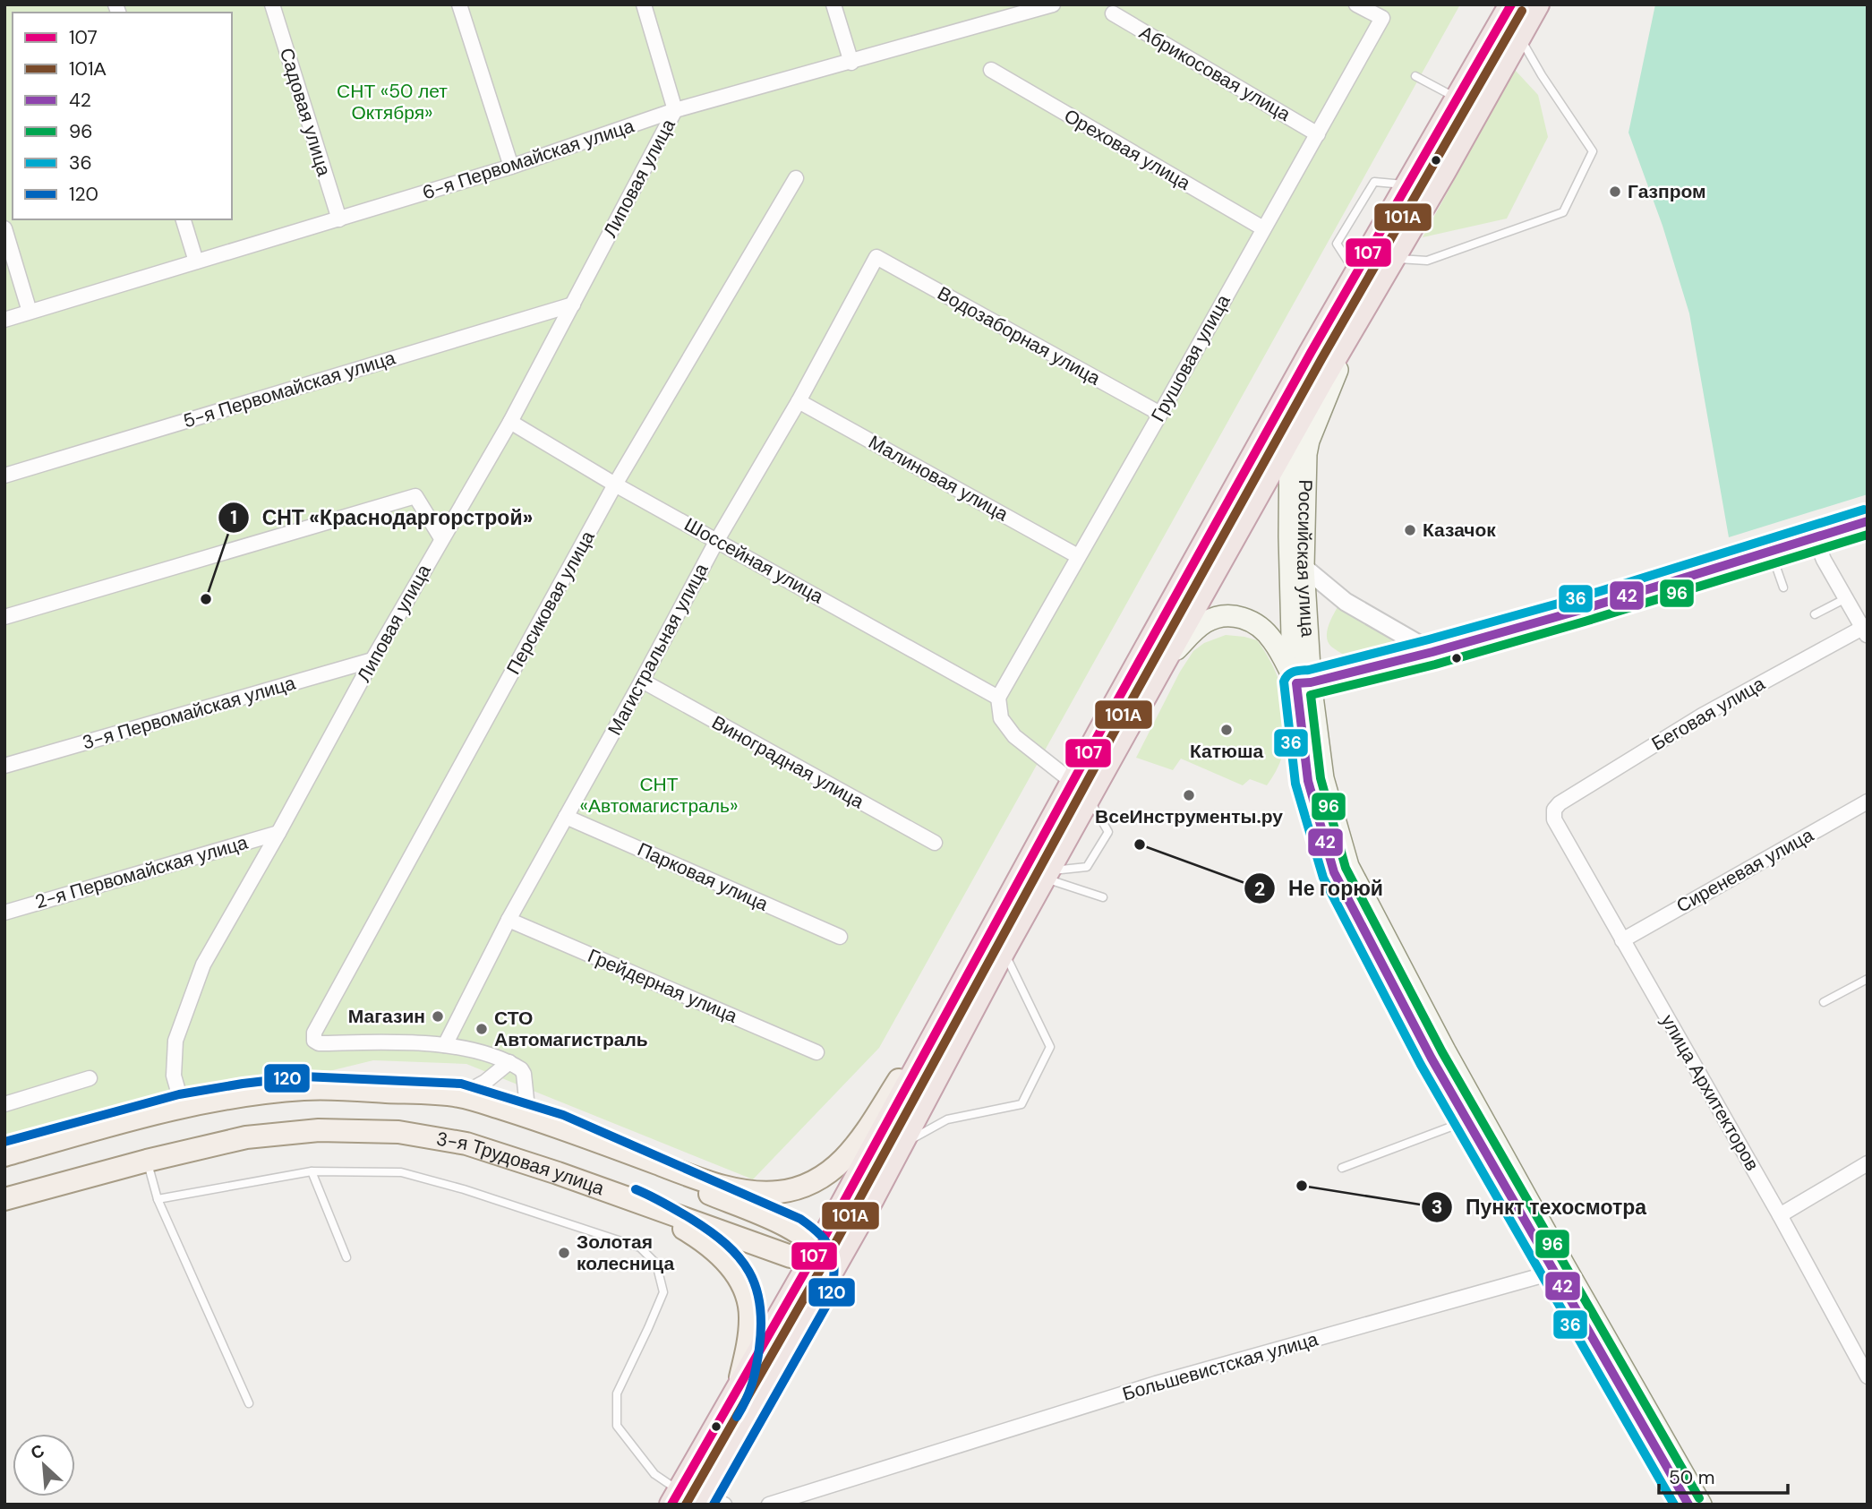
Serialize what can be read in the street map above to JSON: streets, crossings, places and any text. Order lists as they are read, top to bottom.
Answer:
{
  "streets": {
    "main road": ["Российская улица", "3-я Трудовая улица"],
    "street": [
      "Абрикосовая улица",
      "Садовая улица",
      "Ореховая улица",
      "6-я Первомайская улица",
      "Липовая улица",
      "Водозаборная улица",
      "Грушовая улица",
      "5-я Первомайская улица",
      "Малиновая улица",
      "Шоссейная улица",
      "Персиковая улица",
      "Магистральная улица",
      "3-я Первомайская улица",
      "Беговая улица",
      "Виноградная улица",
      "Сиреневая улица",
      "2-я Первомайская улица",
      "Парковая улица",
      "Грейдерная улица",
      "улица Архитекторов",
      "Большевистская улица"
    ]
  },
  "crossings": [
    ["Абрикосовая улица", "Грушовая улица"],
    ["Садовая улица", "6-я Первомайская улица"],
    ["Ореховая улица", "Грушовая улица"],
    ["6-я Первомайская улица", "Липовая улица"],
    ["Липовая улица", "5-я Первомайская улица"],
    ["Липовая улица", "Шоссейная улица"],
    ["Липовая улица", "3-я Первомайская улица"],
    ["Липовая улица", "2-я Первомайская улица"],
    ["Водозаборная улица", "Грушовая улица"],
    ["Водозаборная улица", "Магистральная улица"],
    ["Грушовая улица", "Малиновая улица"],
    ["Грушовая улица", "Шоссейная улица"],
    ["Малиновая улица", "Магистральная улица"],
    ["Российская улица", "Большевистская улица"],
    ["Шоссейная улица", "Персиковая улица"],
    ["Шоссейная улица", "Магистральная улица"],
    ["Персиковая улица", "Магистральная улица"],
    ["Магистральная улица", "Виноградная улица"],
    ["Магистральная улица", "Парковая улица"],
    ["Магистральная улица", "Грейдерная улица"],
    ["Беговая улица", "улица Архитекторов"],
    ["Сиреневая улица", "улица Архитекторов"]
  ],
  "parks": ["СНТ «50 лет Октября»", "СНТ «Автомагистраль»"],
  "places": [
    "Газпром",
    "Казачок",
    "СНТ «Краснодаргорстрой»",
    "Катюша",
    "ВсеИнструменты.ру",
    "Не горюй",
    "Магазин",
    "СТО Автомагистраль",
    "Пункт техосмотра",
    "Золотая колесница"
  ],
  "lines": [
    "transit line 107",
    "transit line 101А",
    "transit line 36",
    "transit line 42",
    "transit line 96",
    "transit line 120"
  ],
  "legend": [
    "107",
    "101А",
    "42",
    "96",
    "36",
    "120"
  ],
  "scale_bar": "50 m",
  "north": "top left"
}
